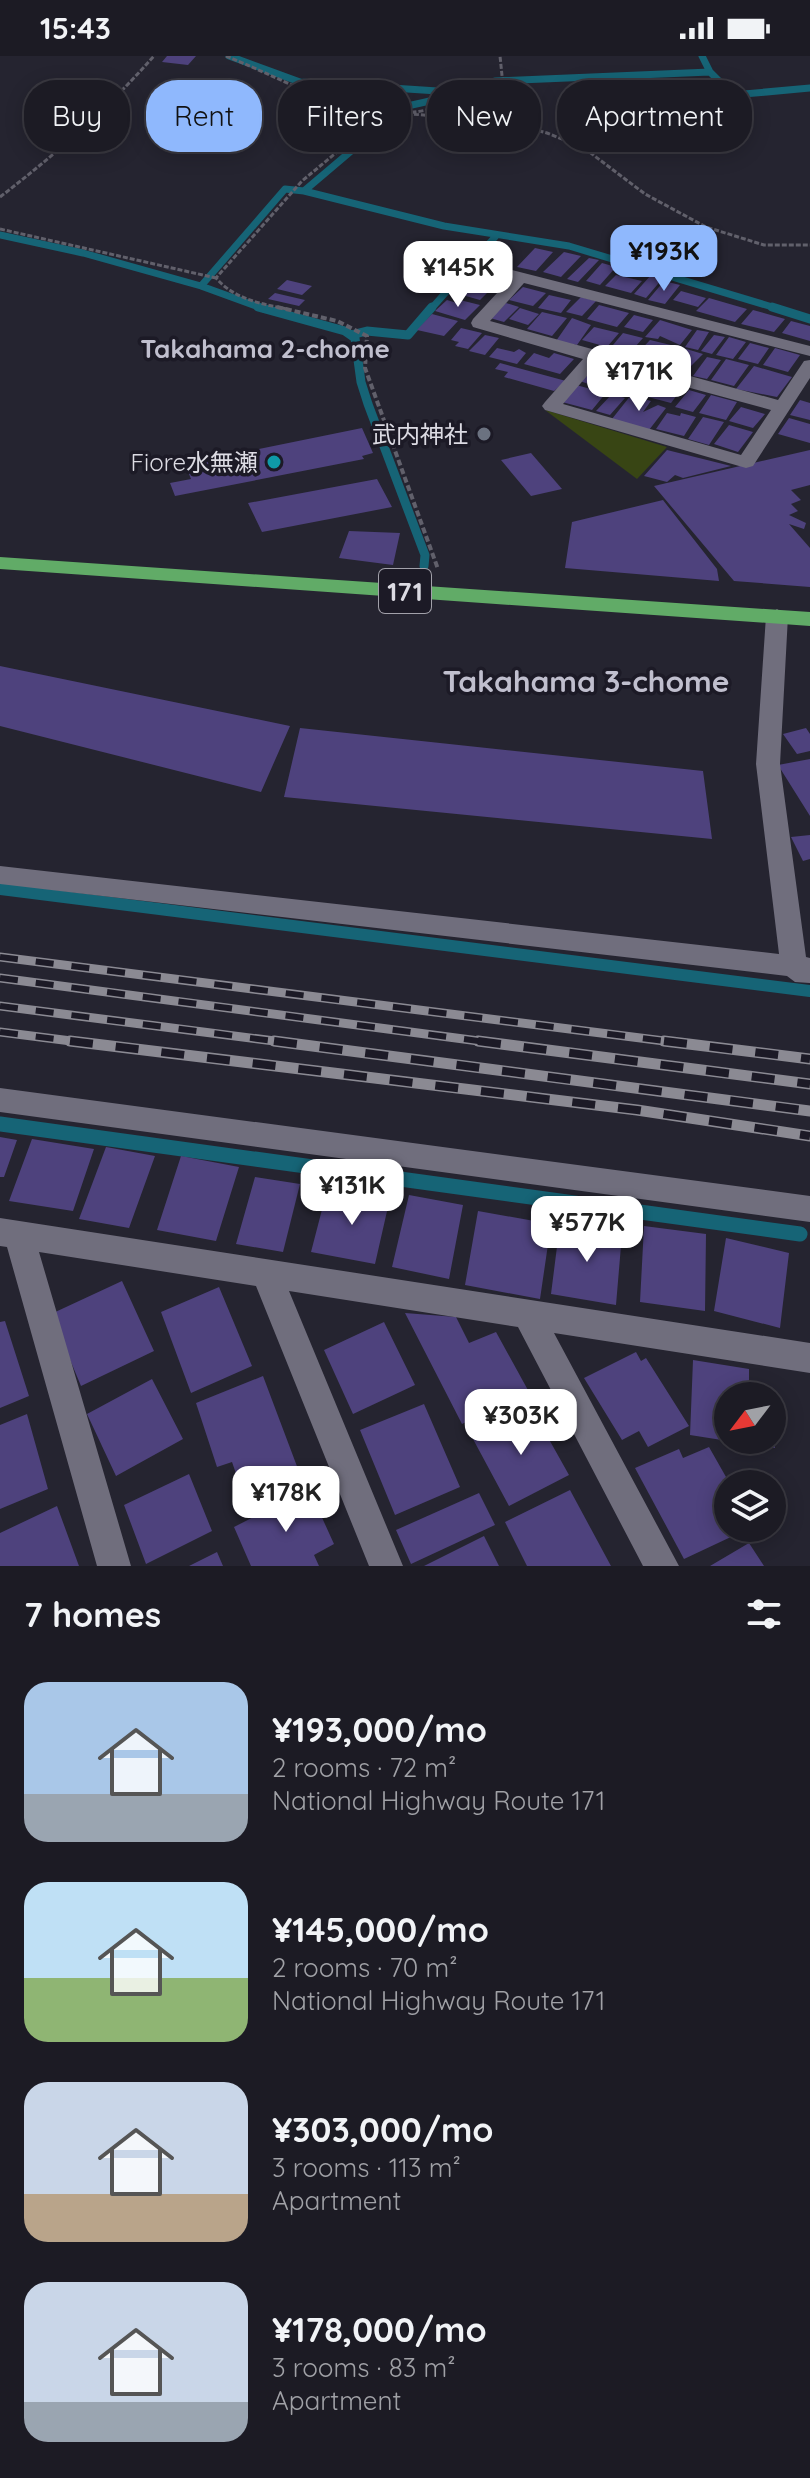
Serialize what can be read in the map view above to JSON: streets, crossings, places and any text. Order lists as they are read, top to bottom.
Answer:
{
  "streets": {
    "highway": ["171"]
  },
  "districts": ["Takahama 2-chome", "Takahama 3-chome"],
  "places": ["武内神社", "Fiore水無瀬"],
  "north": "bottom left",
  "page": {
    "status": "15:43",
    "chip": [
      "Buy",
      "Rent",
      "Filters",
      "New",
      "Apartment"
    ],
    "price": [
      "¥193K",
      "¥145K",
      "¥171K",
      "¥131K",
      "¥577K",
      "¥303K",
      "¥178K"
    ],
    "heading": "7 homes",
    "list": [
      {
        "name": "¥193,000/mo",
        "note": "2 rooms · 72 m² · National Highway Route 171"
      },
      {
        "name": "¥145,000/mo",
        "note": "2 rooms · 70 m² · National Highway Route 171"
      },
      {
        "name": "¥303,000/mo",
        "note": "3 rooms · 113 m² · Apartment"
      },
      {
        "name": "¥178,000/mo",
        "note": "3 rooms · 83 m² · Apartment"
      }
    ]
  }
}
